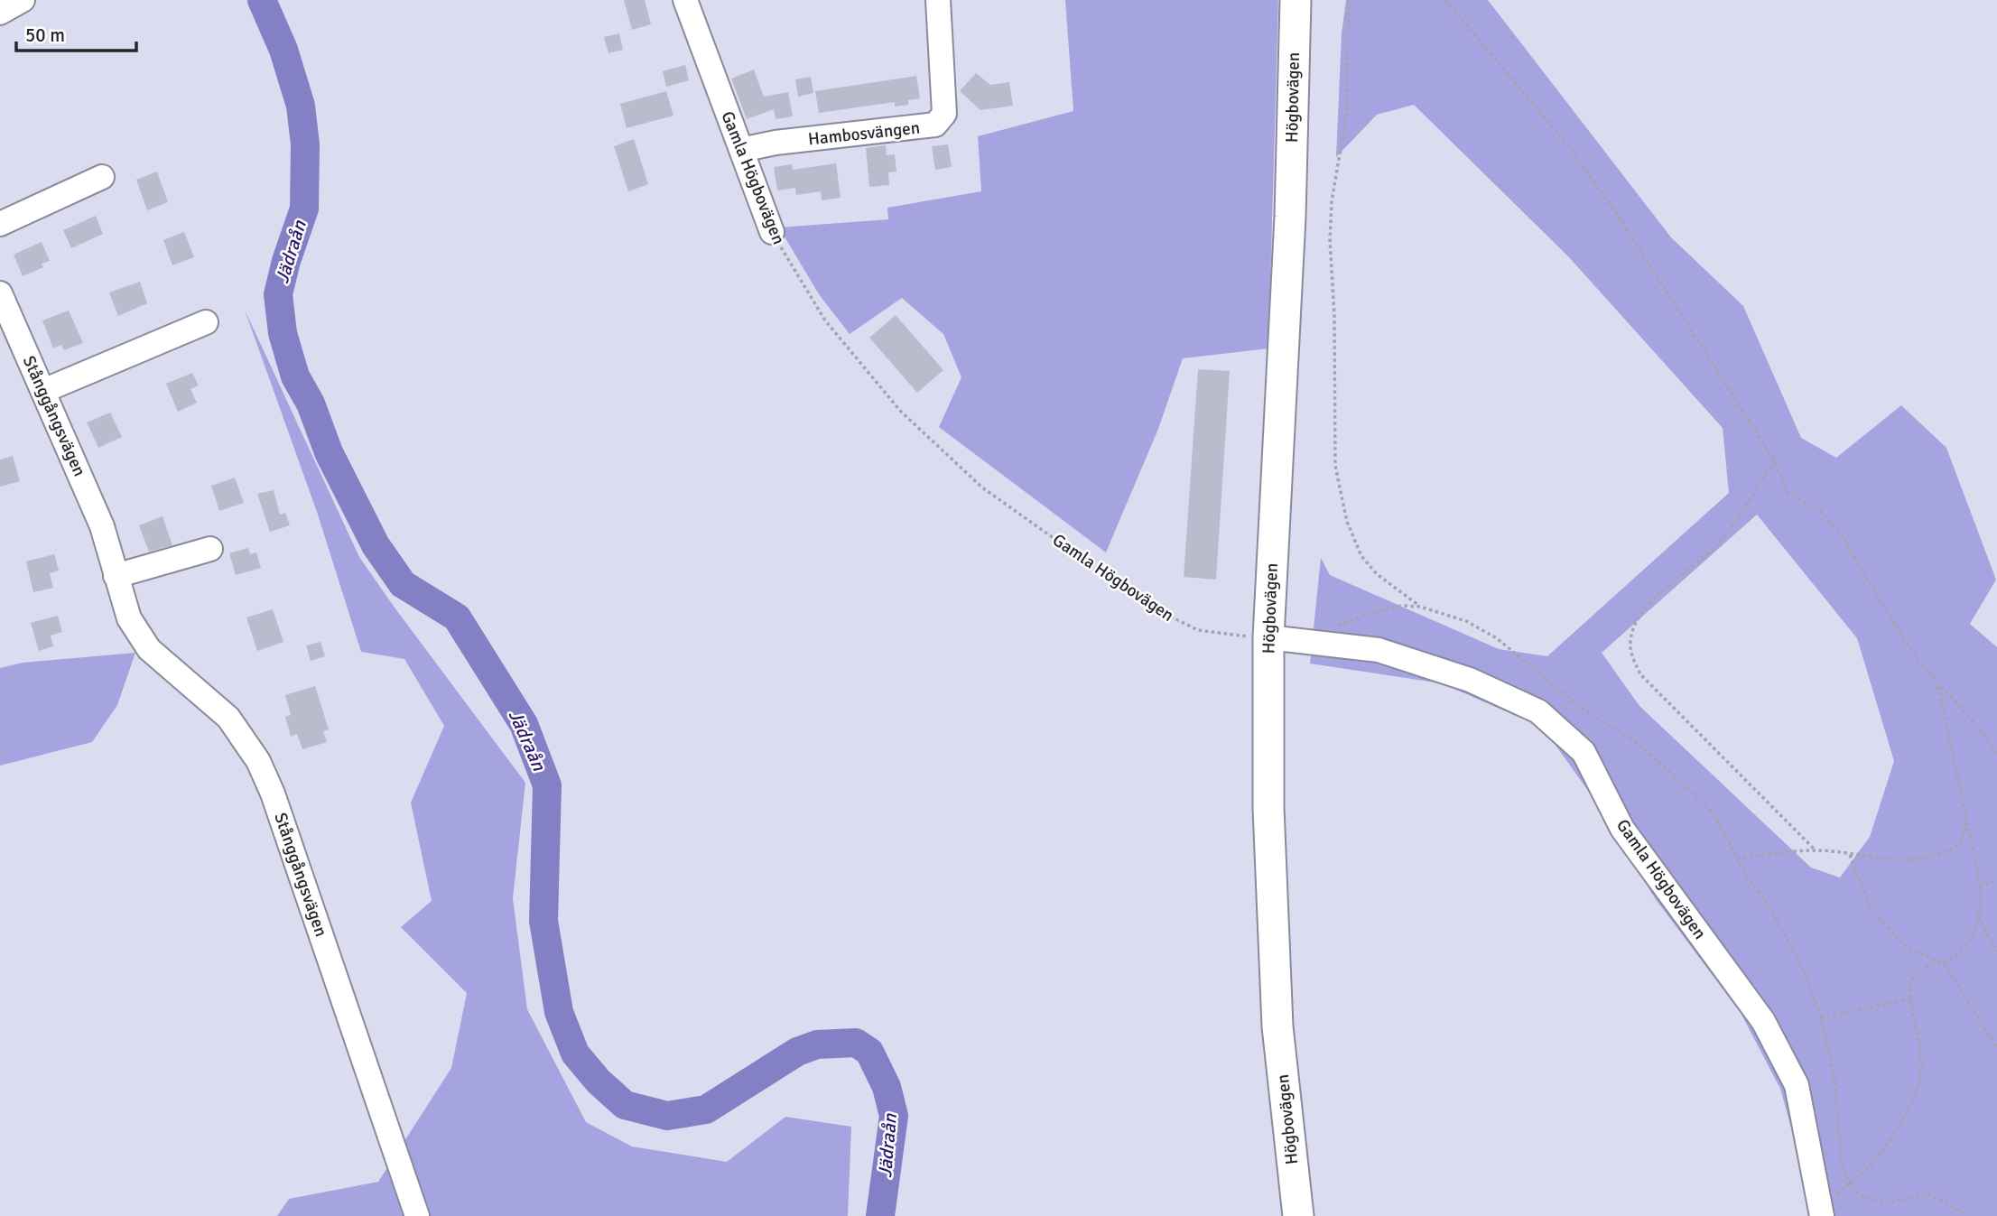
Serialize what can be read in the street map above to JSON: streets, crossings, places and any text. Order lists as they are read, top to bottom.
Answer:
{
  "streets": {
    "main road": ["Högbovägen"],
    "street": ["Hambosvängen", "Gamla Högbovägen", "Stånggångsvägen"]
  },
  "crossings": [
    ["Högbovägen", "Gamla Högbovägen"],
    ["Hambosvängen", "Gamla Högbovägen"]
  ],
  "water": ["Jädraån"],
  "scale_bar": "50 m"
}
